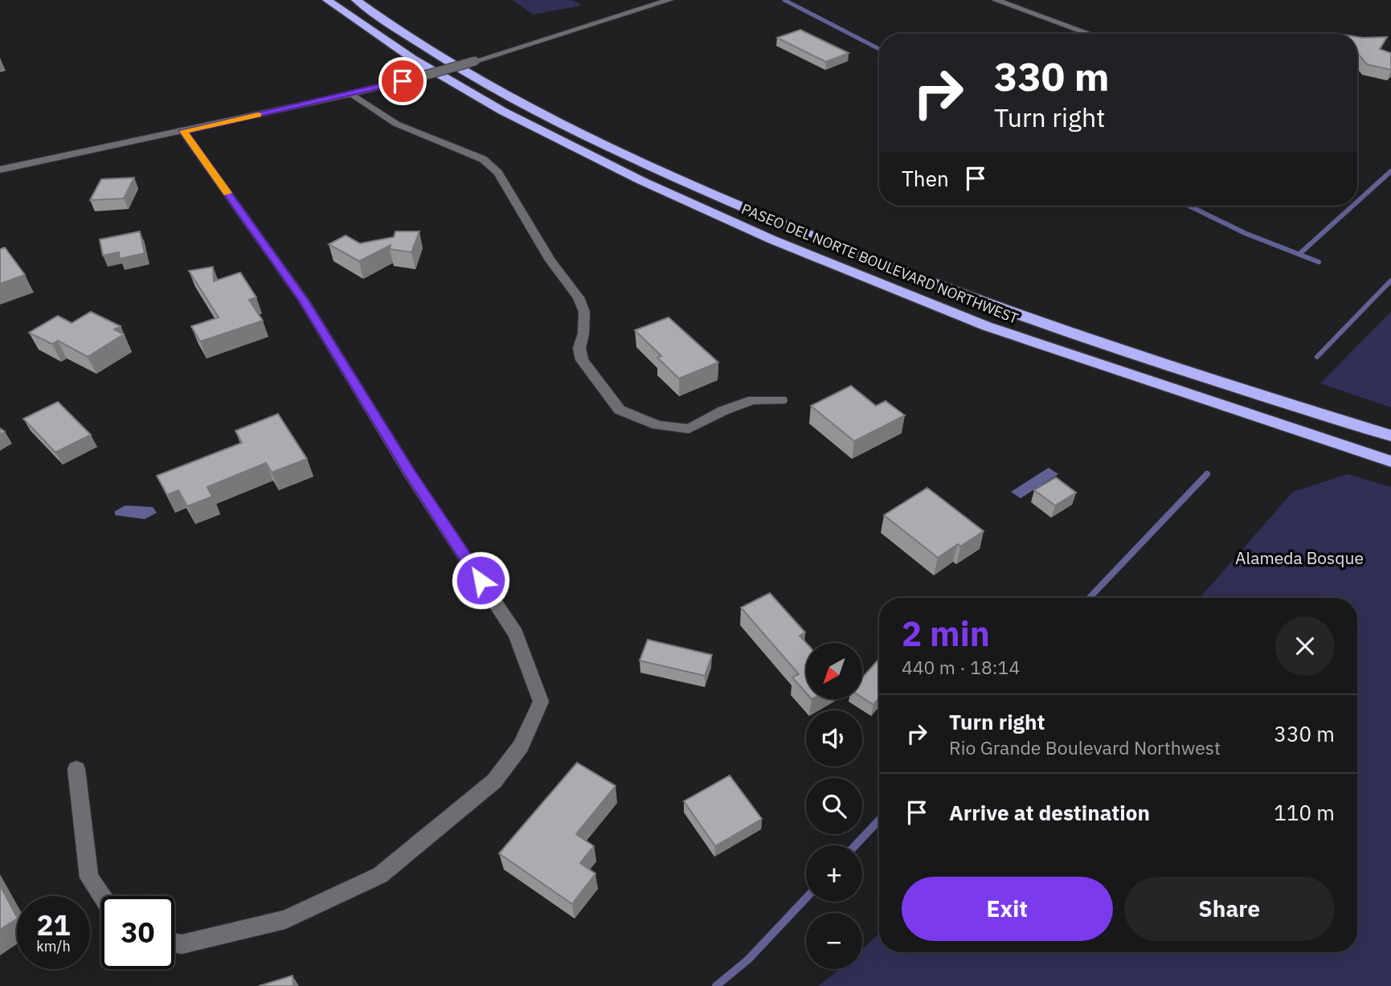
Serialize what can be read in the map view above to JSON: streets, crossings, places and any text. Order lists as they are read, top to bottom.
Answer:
{
  "streets": {
    "highway": ["PASEO DEL NORTE BOULEVARD NORTHWEST"]
  },
  "parks": ["Alameda Bosque"],
  "north": "bottom left",
  "page": {
    "turn": ["330 m", "Turn right"],
    "then": "Then",
    "heading": ["2 min", "440 m · 18:14"],
    "map_buttons": ["+", "−"],
    "list": [
      {
        "name": "Turn right",
        "note": "Rio Grande Boulevard Northwest",
        "value": "330 m"
      },
      {
        "name": "Arrive at destination",
        "value": "110 m"
      }
    ],
    "buttons": ["Exit", "Share"],
    "speed": "21 km/h",
    "limit": "30"
  }
}
